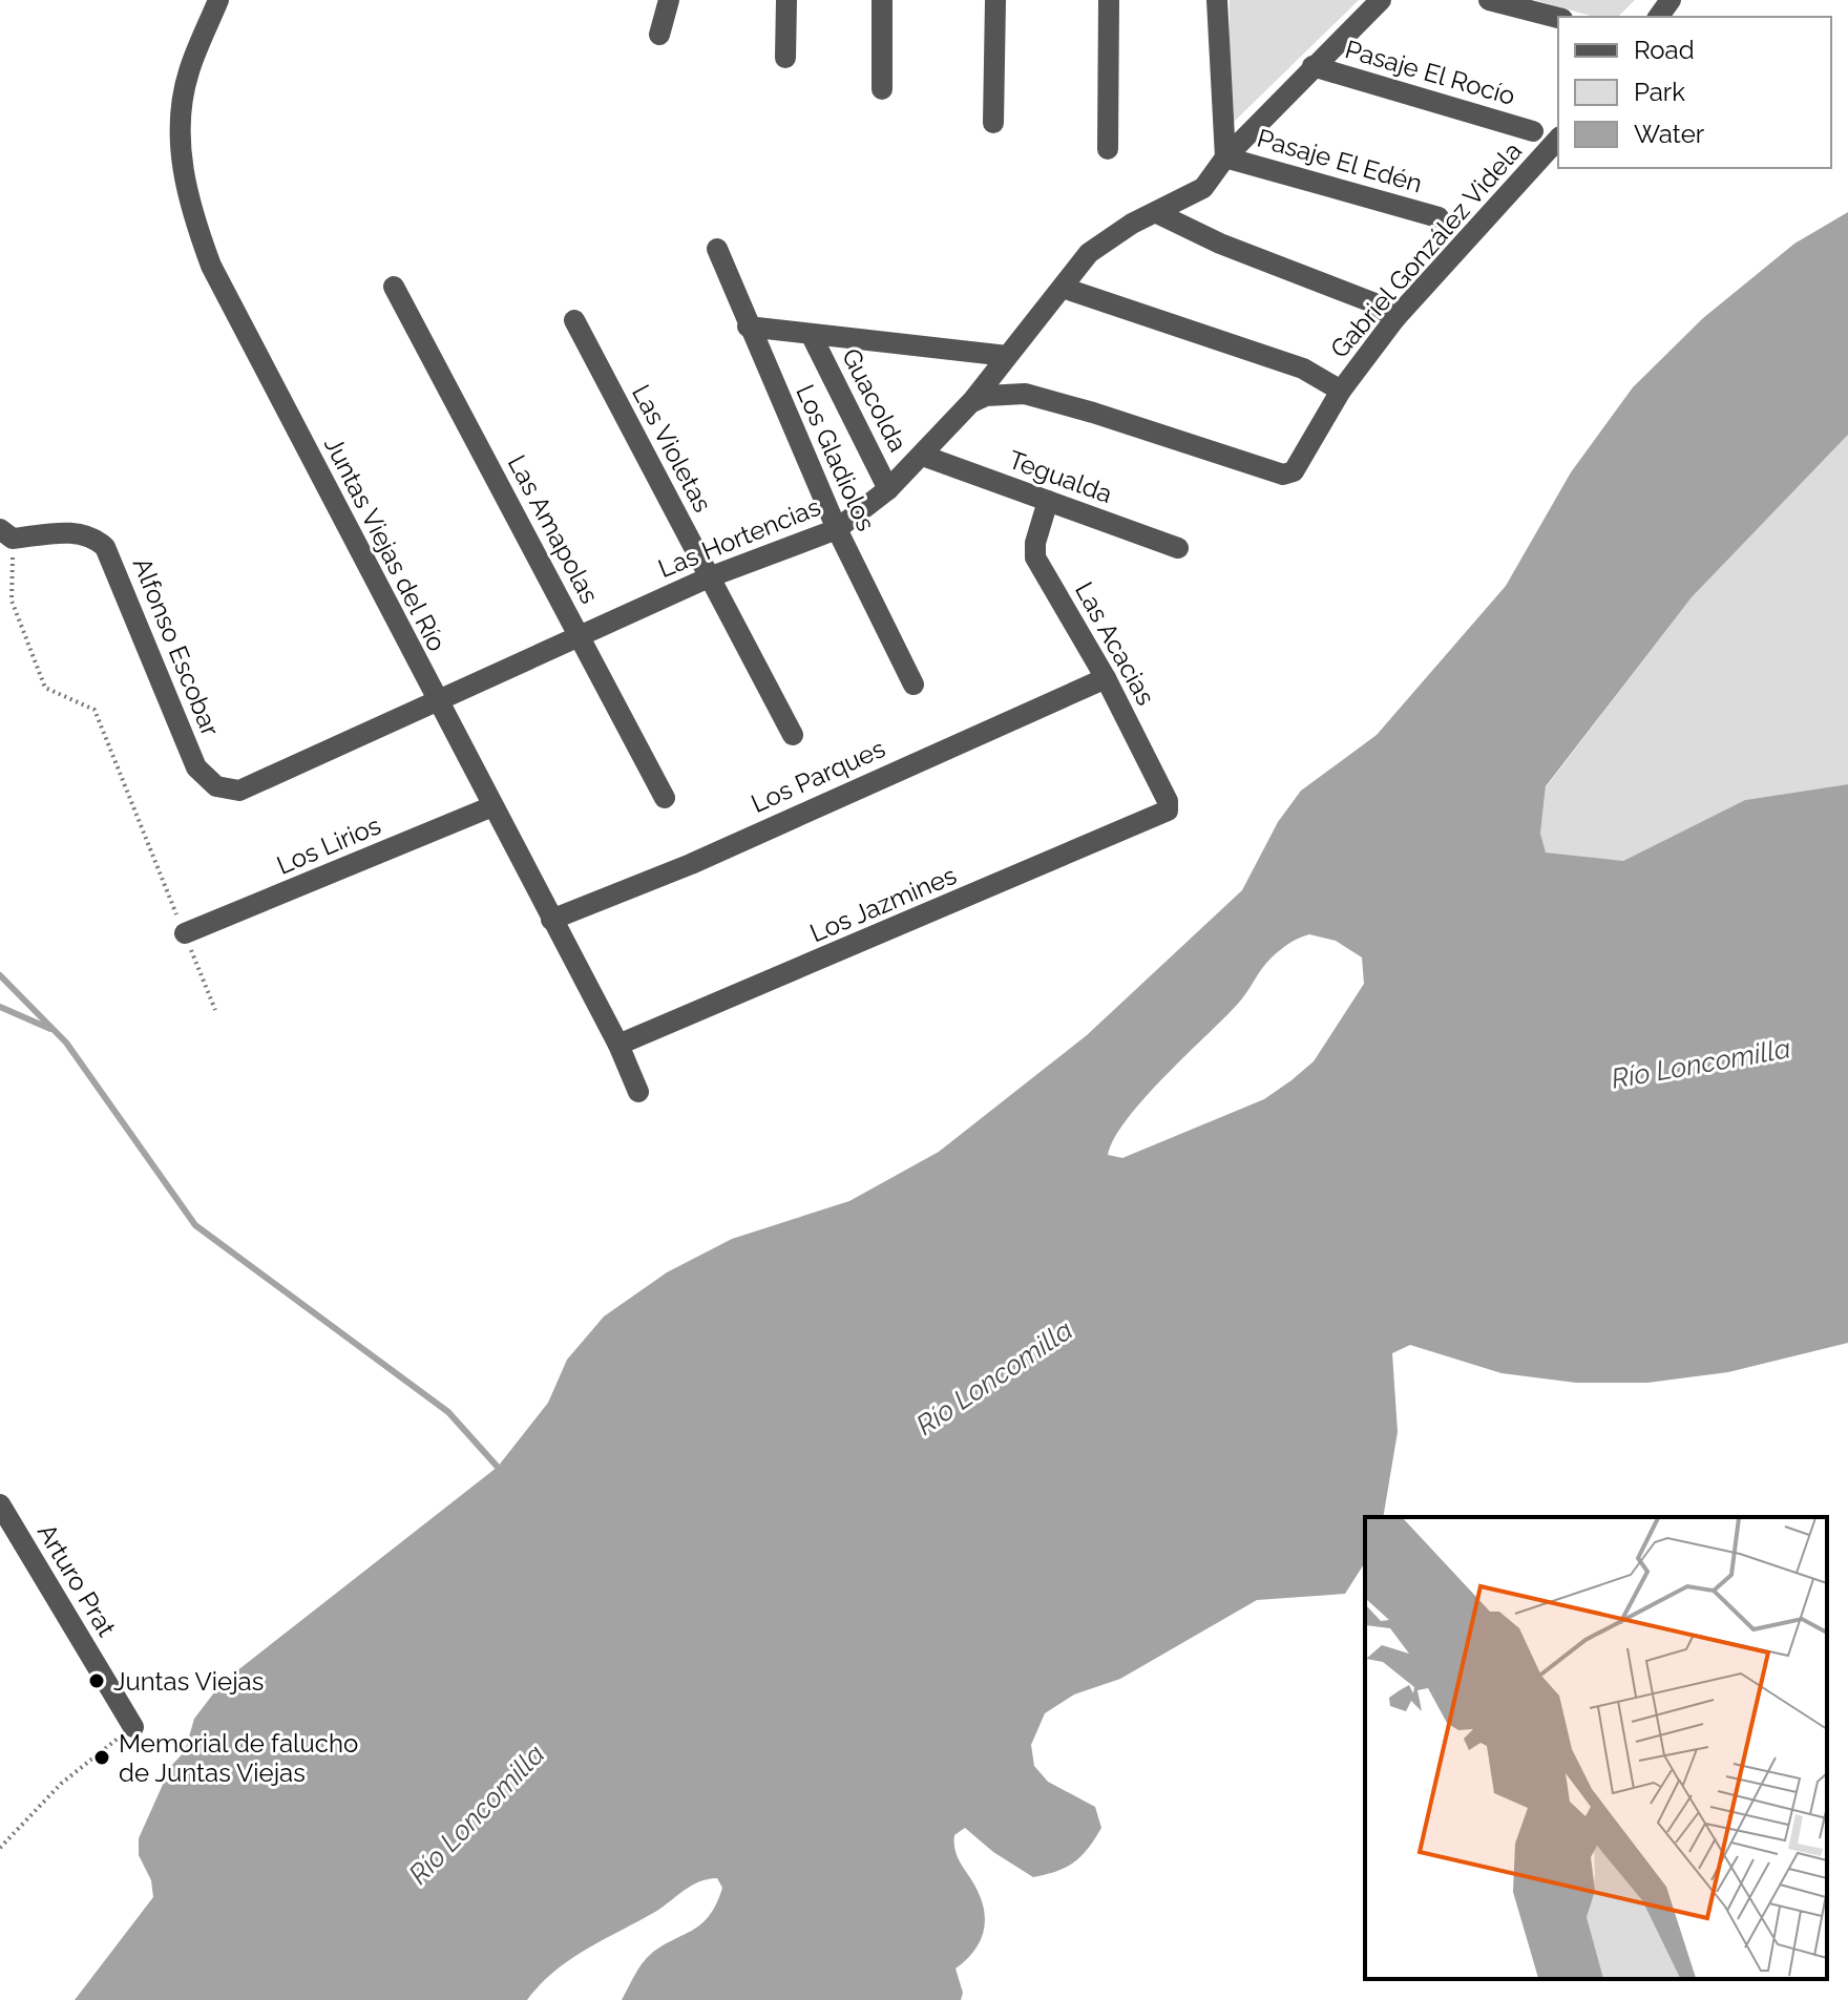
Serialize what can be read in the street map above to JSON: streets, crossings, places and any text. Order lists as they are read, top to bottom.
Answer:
{
  "streets": {
    "street": [
      "Pasaje El Rocío",
      "Pasaje El Edén",
      "Gabriel González Videla",
      "Guacolda",
      "Las Violetas",
      "Los Gladiolos",
      "Tegualda",
      "Las Amapolas",
      "Las Hortencias",
      "Juntas Viejas del Río",
      "Las Acacias",
      "Alfonso Escobar",
      "Los Parques",
      "Los Lirios",
      "Los Jazmines",
      "Arturo Prat"
    ]
  },
  "crossings": [
    ["Pasaje El Rocío", "Las Hortencias"],
    ["Pasaje El Edén", "Las Hortencias"],
    ["Gabriel González Videla", "Las Hortencias"],
    ["Guacolda", "Las Hortencias"],
    ["Las Violetas", "Las Hortencias"],
    ["Los Gladiolos", "Las Hortencias"],
    ["Tegualda", "Las Hortencias"],
    ["Tegualda", "Las Acacias"],
    ["Las Amapolas", "Las Hortencias"],
    ["Las Hortencias", "Juntas Viejas del Río"],
    ["Las Hortencias", "Alfonso Escobar"],
    ["Juntas Viejas del Río", "Los Parques"],
    ["Juntas Viejas del Río", "Los Lirios"],
    ["Juntas Viejas del Río", "Los Jazmines"],
    ["Las Acacias", "Los Parques"],
    ["Las Acacias", "Los Jazmines"]
  ],
  "water": ["Río Loncomilla"],
  "places": ["Juntas Viejas", "Memorial de falucho de Juntas Viejas"],
  "legend": ["Road", "Park", "Water"]
}
